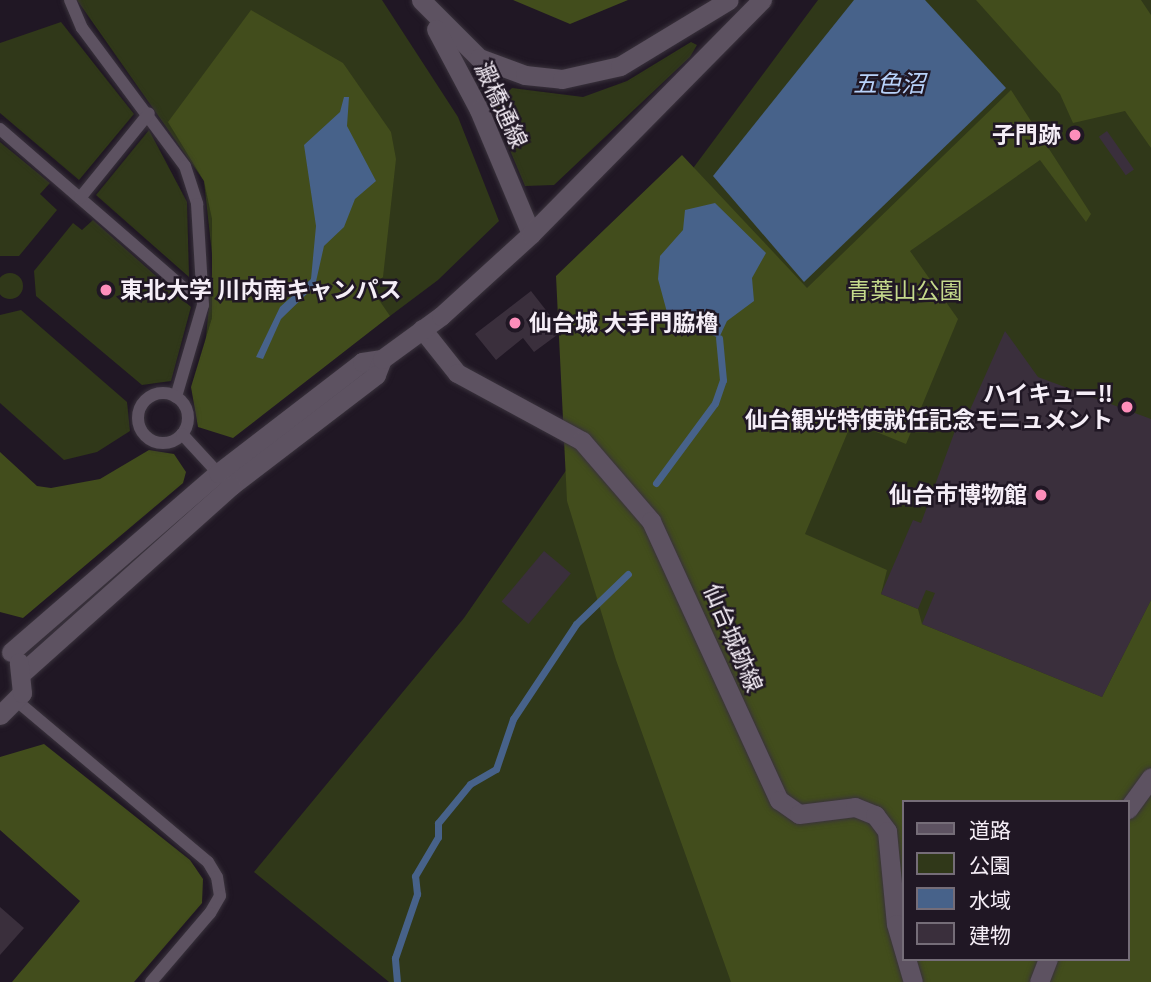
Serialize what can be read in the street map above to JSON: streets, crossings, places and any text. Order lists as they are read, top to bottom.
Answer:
{
  "streets": {
    "street": ["澱橋通線", "仙台城跡線"]
  },
  "water": ["五色沼"],
  "parks": ["青葉山公園"],
  "places": [
    "子門跡",
    "東北大学 川内南キャンパス",
    "仙台城 大手門脇櫓",
    "ハイキュー‼ 仙台観光特使就任記念モニュメント",
    "仙台市博物館"
  ],
  "legend": [
    "道路",
    "公園",
    "水域",
    "建物"
  ]
}
